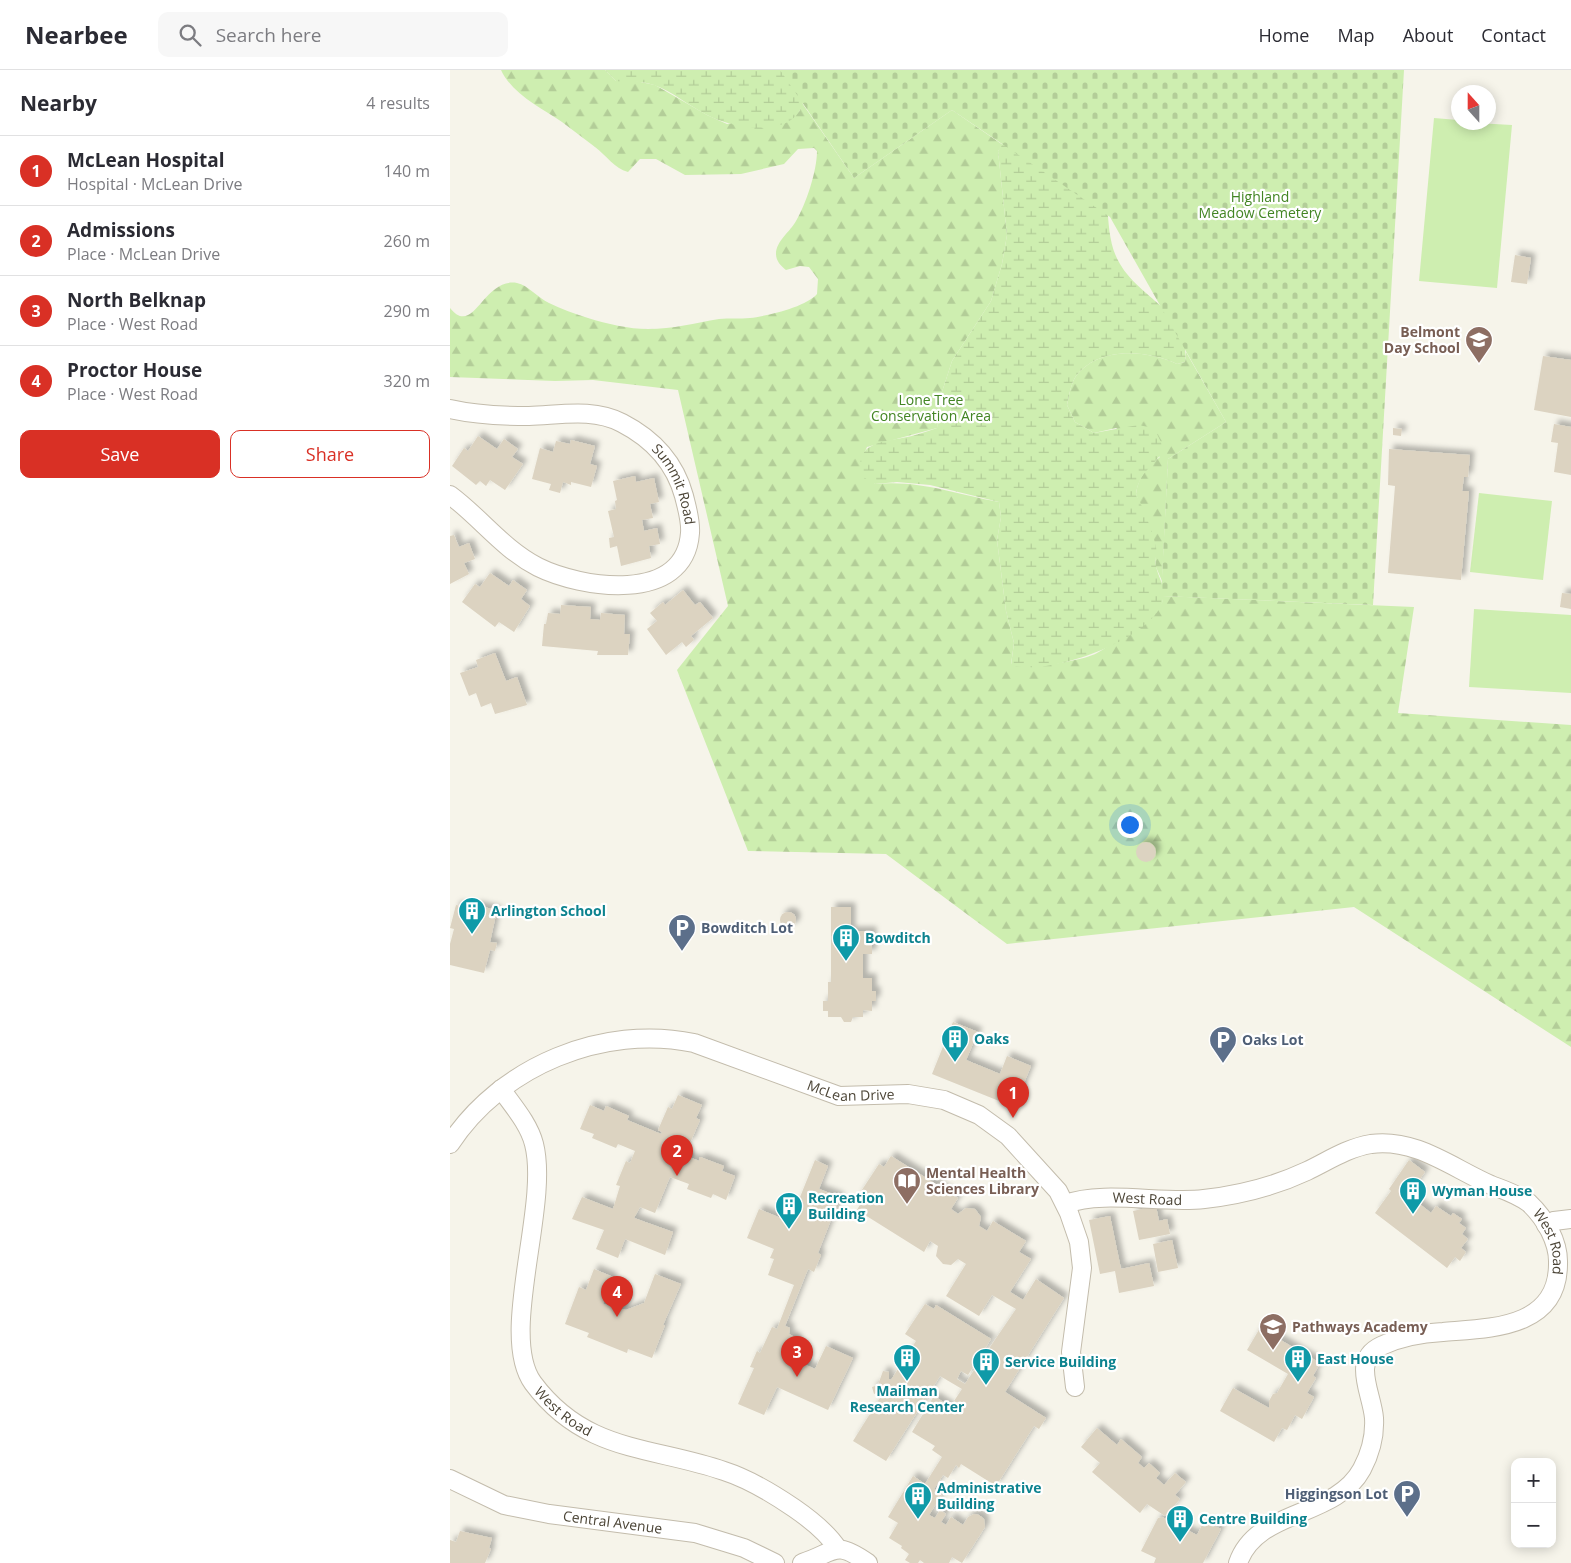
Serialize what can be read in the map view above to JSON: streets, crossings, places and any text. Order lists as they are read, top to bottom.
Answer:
{
  "streets": {
    "street": [
      "Summit Road",
      "McLean Drive",
      "West Road",
      "Central Avenue"
    ]
  },
  "crossings": [
    ["McLean Drive", "West Road"]
  ],
  "parks": ["Highland Meadow Cemetery", "Lone Tree Conservation Area"],
  "places": {
    "school or university": ["Belmont Day School", "Pathways Academy"],
    "building": [
      "Arlington School",
      "Bowditch",
      "Oaks",
      "Wyman House",
      "Recreation Building",
      "Mailman Research Center",
      "East House",
      "Service Building",
      "Administrative Building",
      "Centre Building"
    ],
    "parking": ["Bowditch Lot", "Oaks Lot", "Higgingson Lot"],
    "library": ["Mental Health Sciences Library"]
  },
  "north": "top",
  "page": {
    "header": "Nearbee",
    "search": "Search here",
    "nav": [
      "Home",
      "Map",
      "About",
      "Contact"
    ],
    "heading": ["Nearby", "4 results"],
    "list": [
      {
        "mark": "1",
        "name": "McLean Hospital",
        "note": "Hospital · McLean Drive",
        "value": "140 m"
      },
      {
        "mark": "2",
        "name": "Admissions",
        "note": "Place · McLean Drive",
        "value": "260 m"
      },
      {
        "mark": "3",
        "name": "North Belknap",
        "note": "Place · West Road",
        "value": "290 m"
      },
      {
        "mark": "4",
        "name": "Proctor House",
        "note": "Place · West Road",
        "value": "320 m"
      }
    ],
    "buttons": ["Save", "Share"],
    "pins": [
      "1",
      "2",
      "4",
      "3"
    ],
    "map_buttons": ["+", "−"]
  }
}
